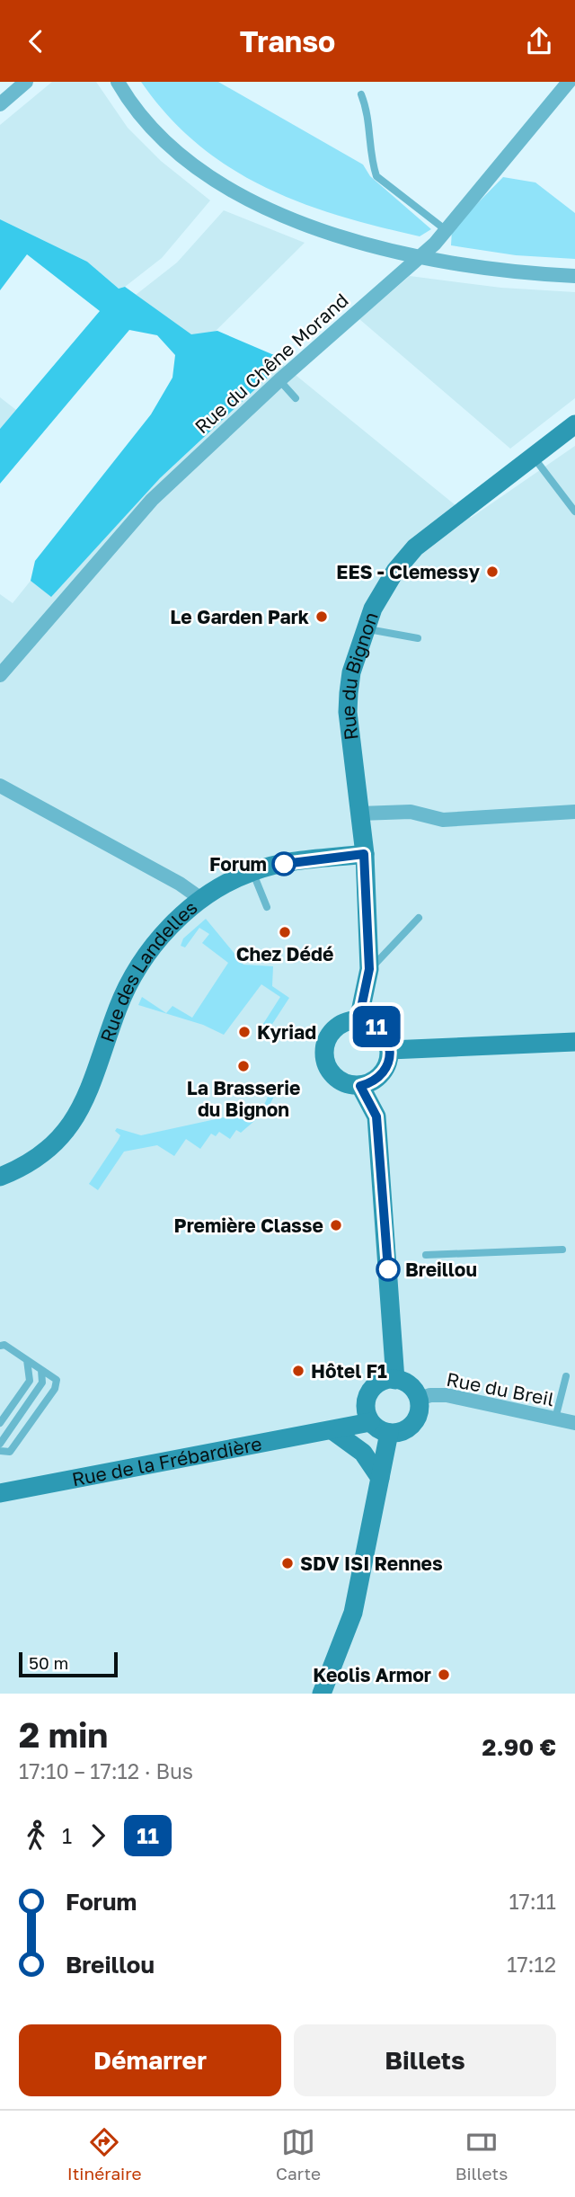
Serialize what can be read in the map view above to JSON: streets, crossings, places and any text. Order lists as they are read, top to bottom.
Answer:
{
  "streets": {
    "street": [
      "Rue du Chêne Morand",
      "Rue du Bignon",
      "Rue des Landelles",
      "Rue du Breil",
      "Rue de la Frébardière"
    ]
  },
  "crossings": [
    ["Rue du Bignon", "Rue des Landelles"],
    ["Rue du Breil", "Rue de la Frébardière"]
  ],
  "places": [
    "EES - Clemessy",
    "Le Garden Park",
    "Forum",
    "Chez Dédé",
    "Kyriad",
    "La Brasserie du Bignon",
    "Première Classe",
    "Breillou",
    "Hôtel F1",
    "SDV ISI Rennes",
    "Keolis Armor"
  ],
  "lines": ["bus line 11"],
  "scale_bar": "50 m",
  "page": {
    "header": "Transo",
    "on_map": "11",
    "scale": "50 m",
    "heading": ["2 min", "17:10 – 17:12 · Bus", "2.90 €"],
    "legs": ["1", "11"],
    "list": [
      {
        "name": "Forum",
        "value": "17:11"
      },
      {
        "name": "Breillou",
        "value": "17:12"
      }
    ],
    "buttons": ["Démarrer", "Billets"],
    "tabs": ["Itinéraire", "Carte", "Billets"]
  }
}
